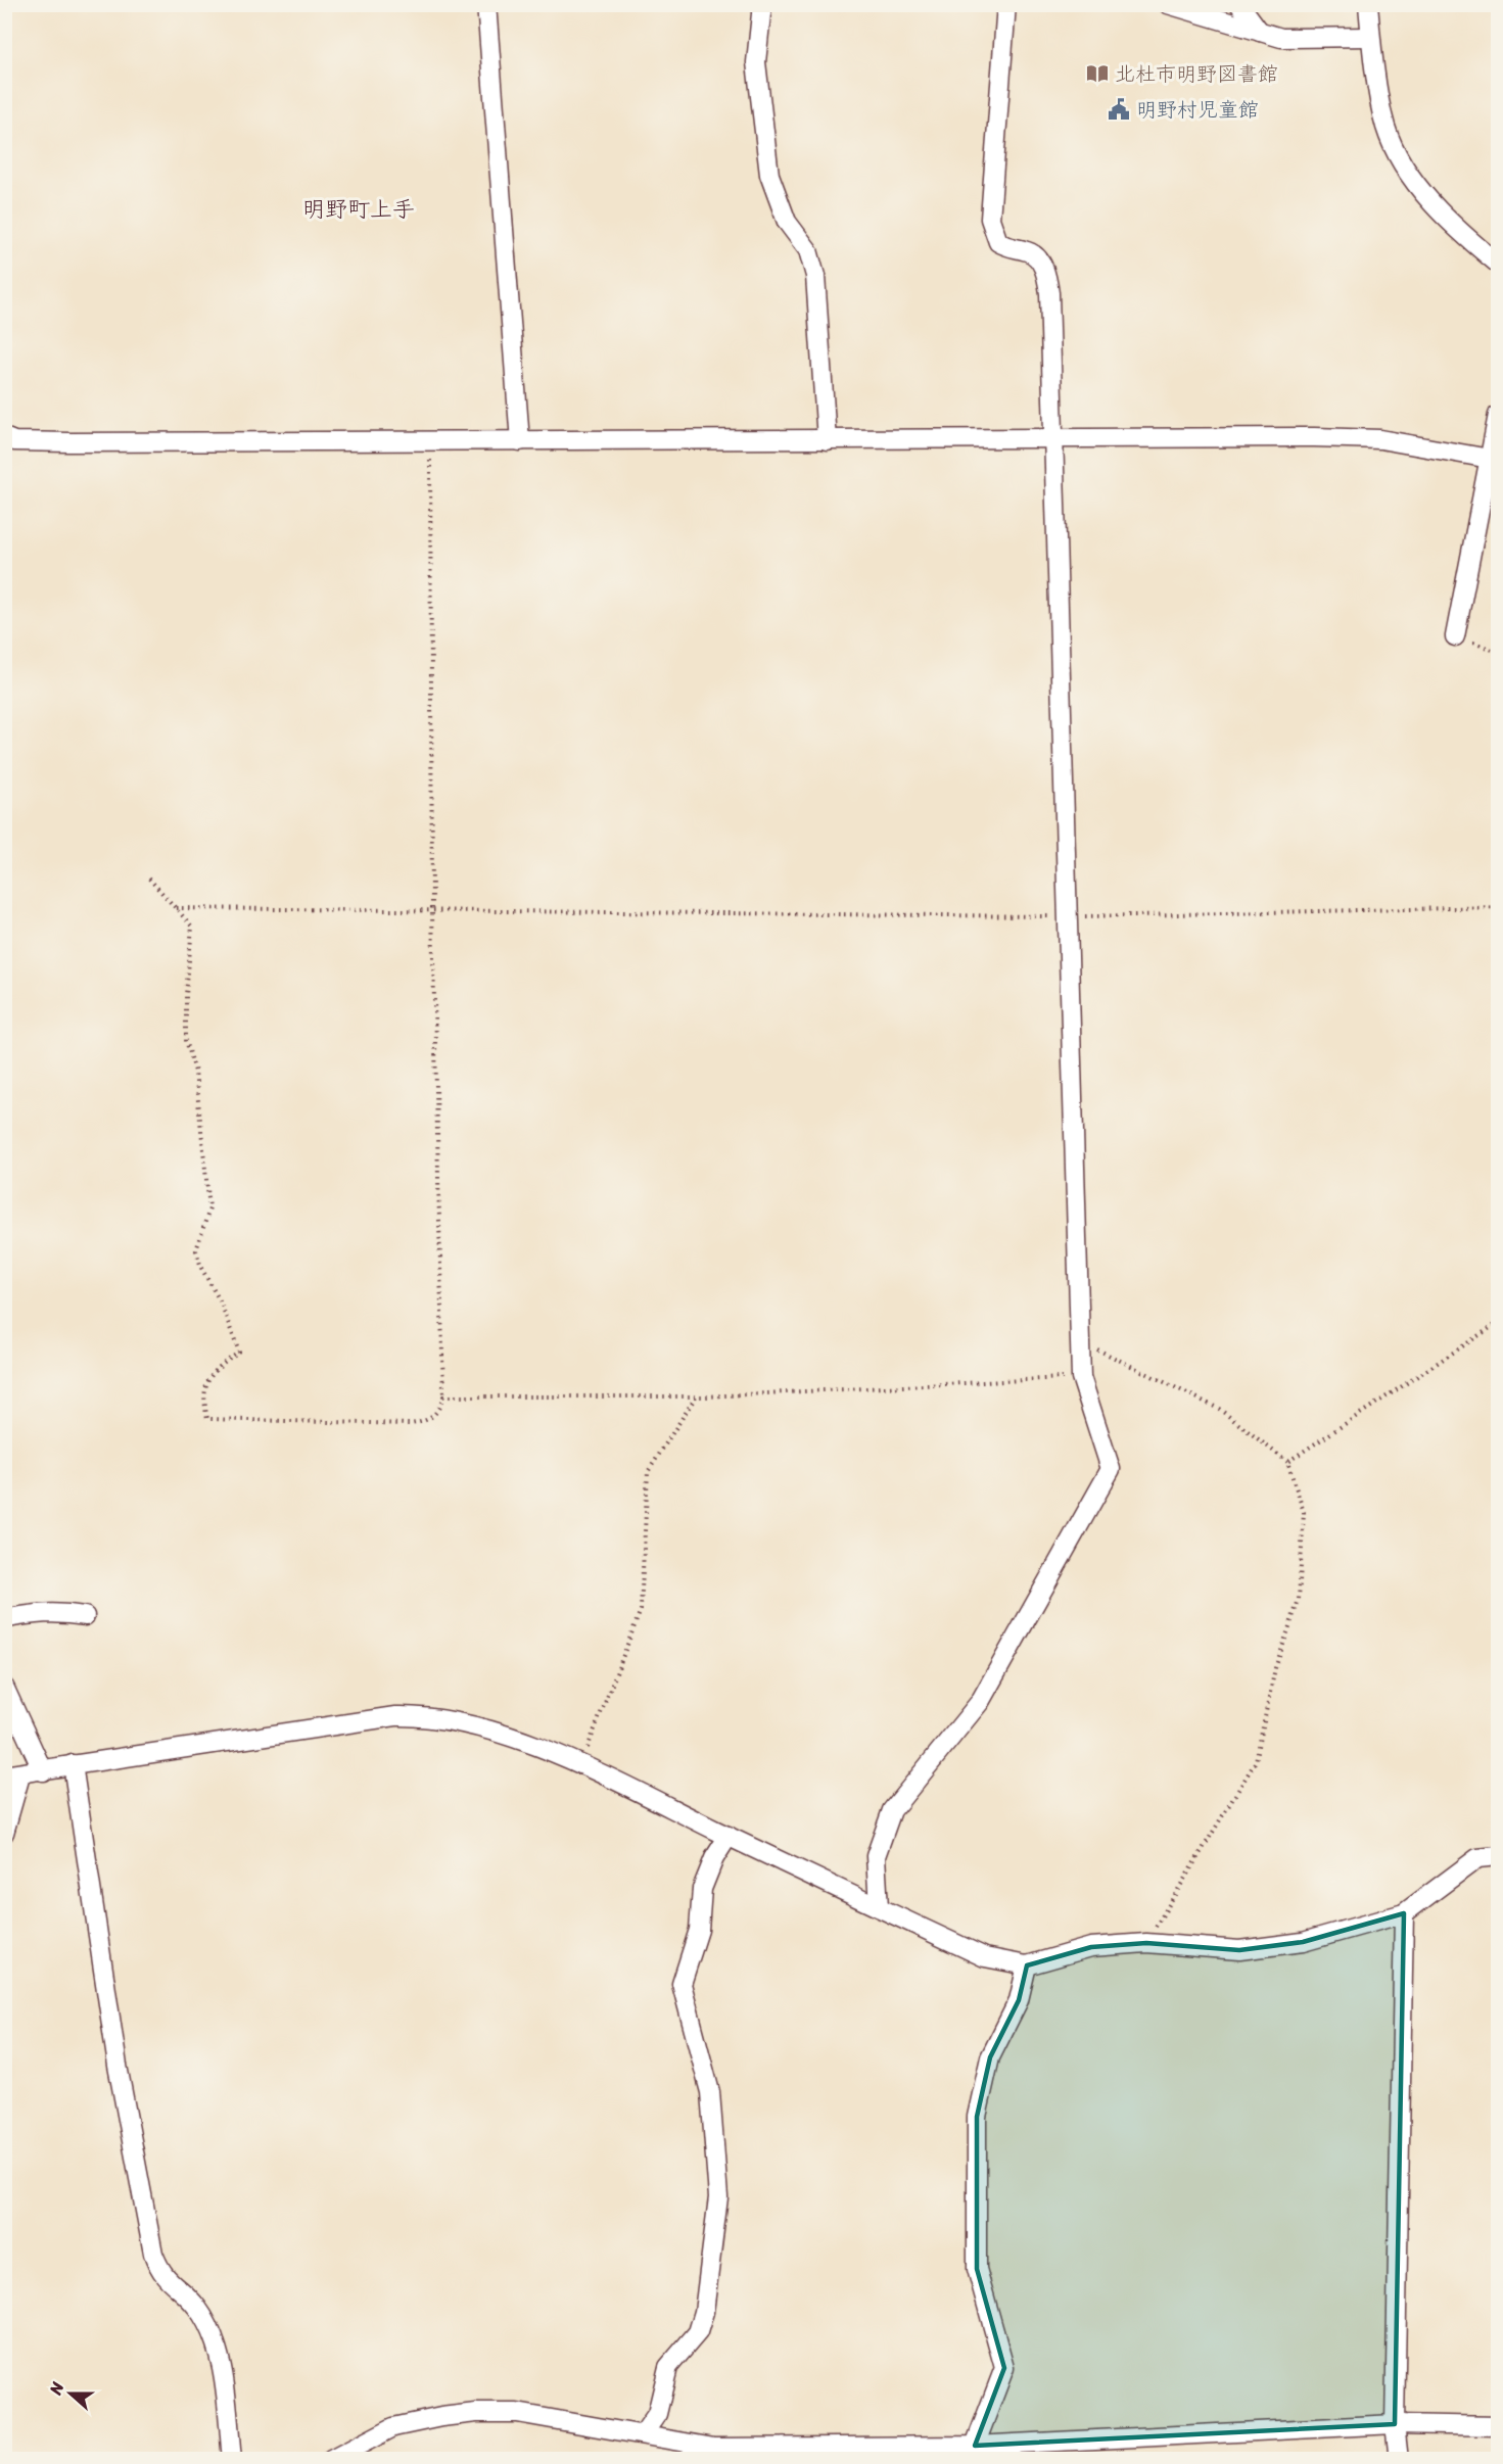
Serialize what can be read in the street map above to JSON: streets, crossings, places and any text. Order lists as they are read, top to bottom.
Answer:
{
  "districts": ["明野町上手"],
  "places": {
    "library": ["北杜市明野図書館"],
    "public building": ["明野村児童館"]
  },
  "north": "left"
}
